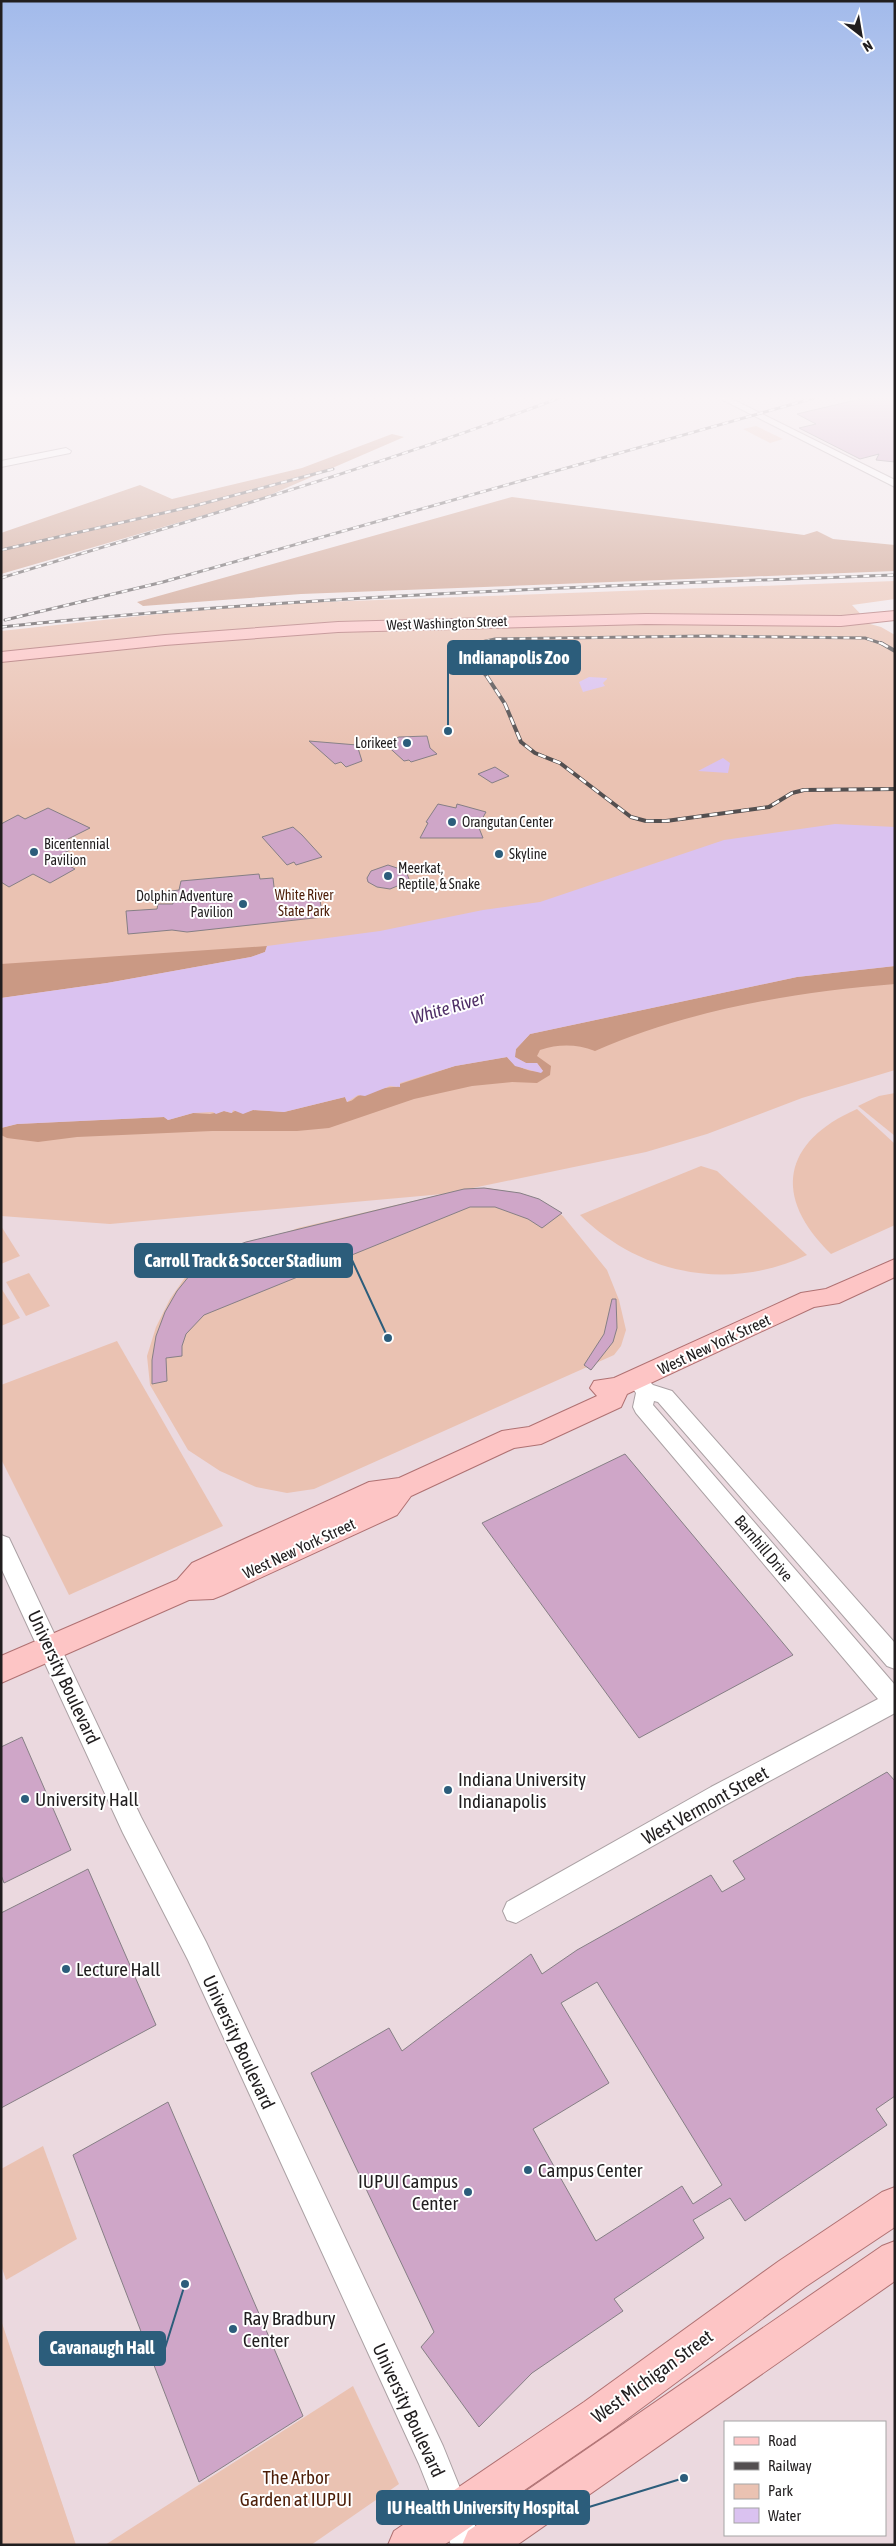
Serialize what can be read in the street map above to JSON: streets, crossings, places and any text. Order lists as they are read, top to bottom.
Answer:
{
  "streets": {
    "main road": ["West Washington Street", "West New York Street", "West Michigan Street"],
    "street": ["Barnhill Drive", "University Boulevard", "West Vermont Street"]
  },
  "crossings": [
    ["West New York Street", "Barnhill Drive"],
    ["West New York Street", "University Boulevard"],
    ["Barnhill Drive", "West Vermont Street"],
    ["University Boulevard", "West Michigan Street"]
  ],
  "water": ["White River"],
  "parks": ["White River State Park", "The Arbor Garden at IUPUI"],
  "places": [
    "Indianapolis Zoo",
    "Lorikeet",
    "Orangutan Center",
    "Bicentennial Pavilion",
    "Skyline",
    "Meerkat, Reptile, & Snake",
    "Dolphin Adventure Pavilion",
    "Carroll Track & Soccer Stadium",
    "Indiana University Indianapolis",
    "University Hall",
    "Lecture Hall",
    "Campus Center",
    "IUPUI Campus Center",
    "Cavanaugh Hall",
    "Ray Bradbury Center",
    "IU Health University Hospital"
  ],
  "legend": [
    "Road",
    "Railway",
    "Park",
    "Water"
  ],
  "north": "bottom right"
}
